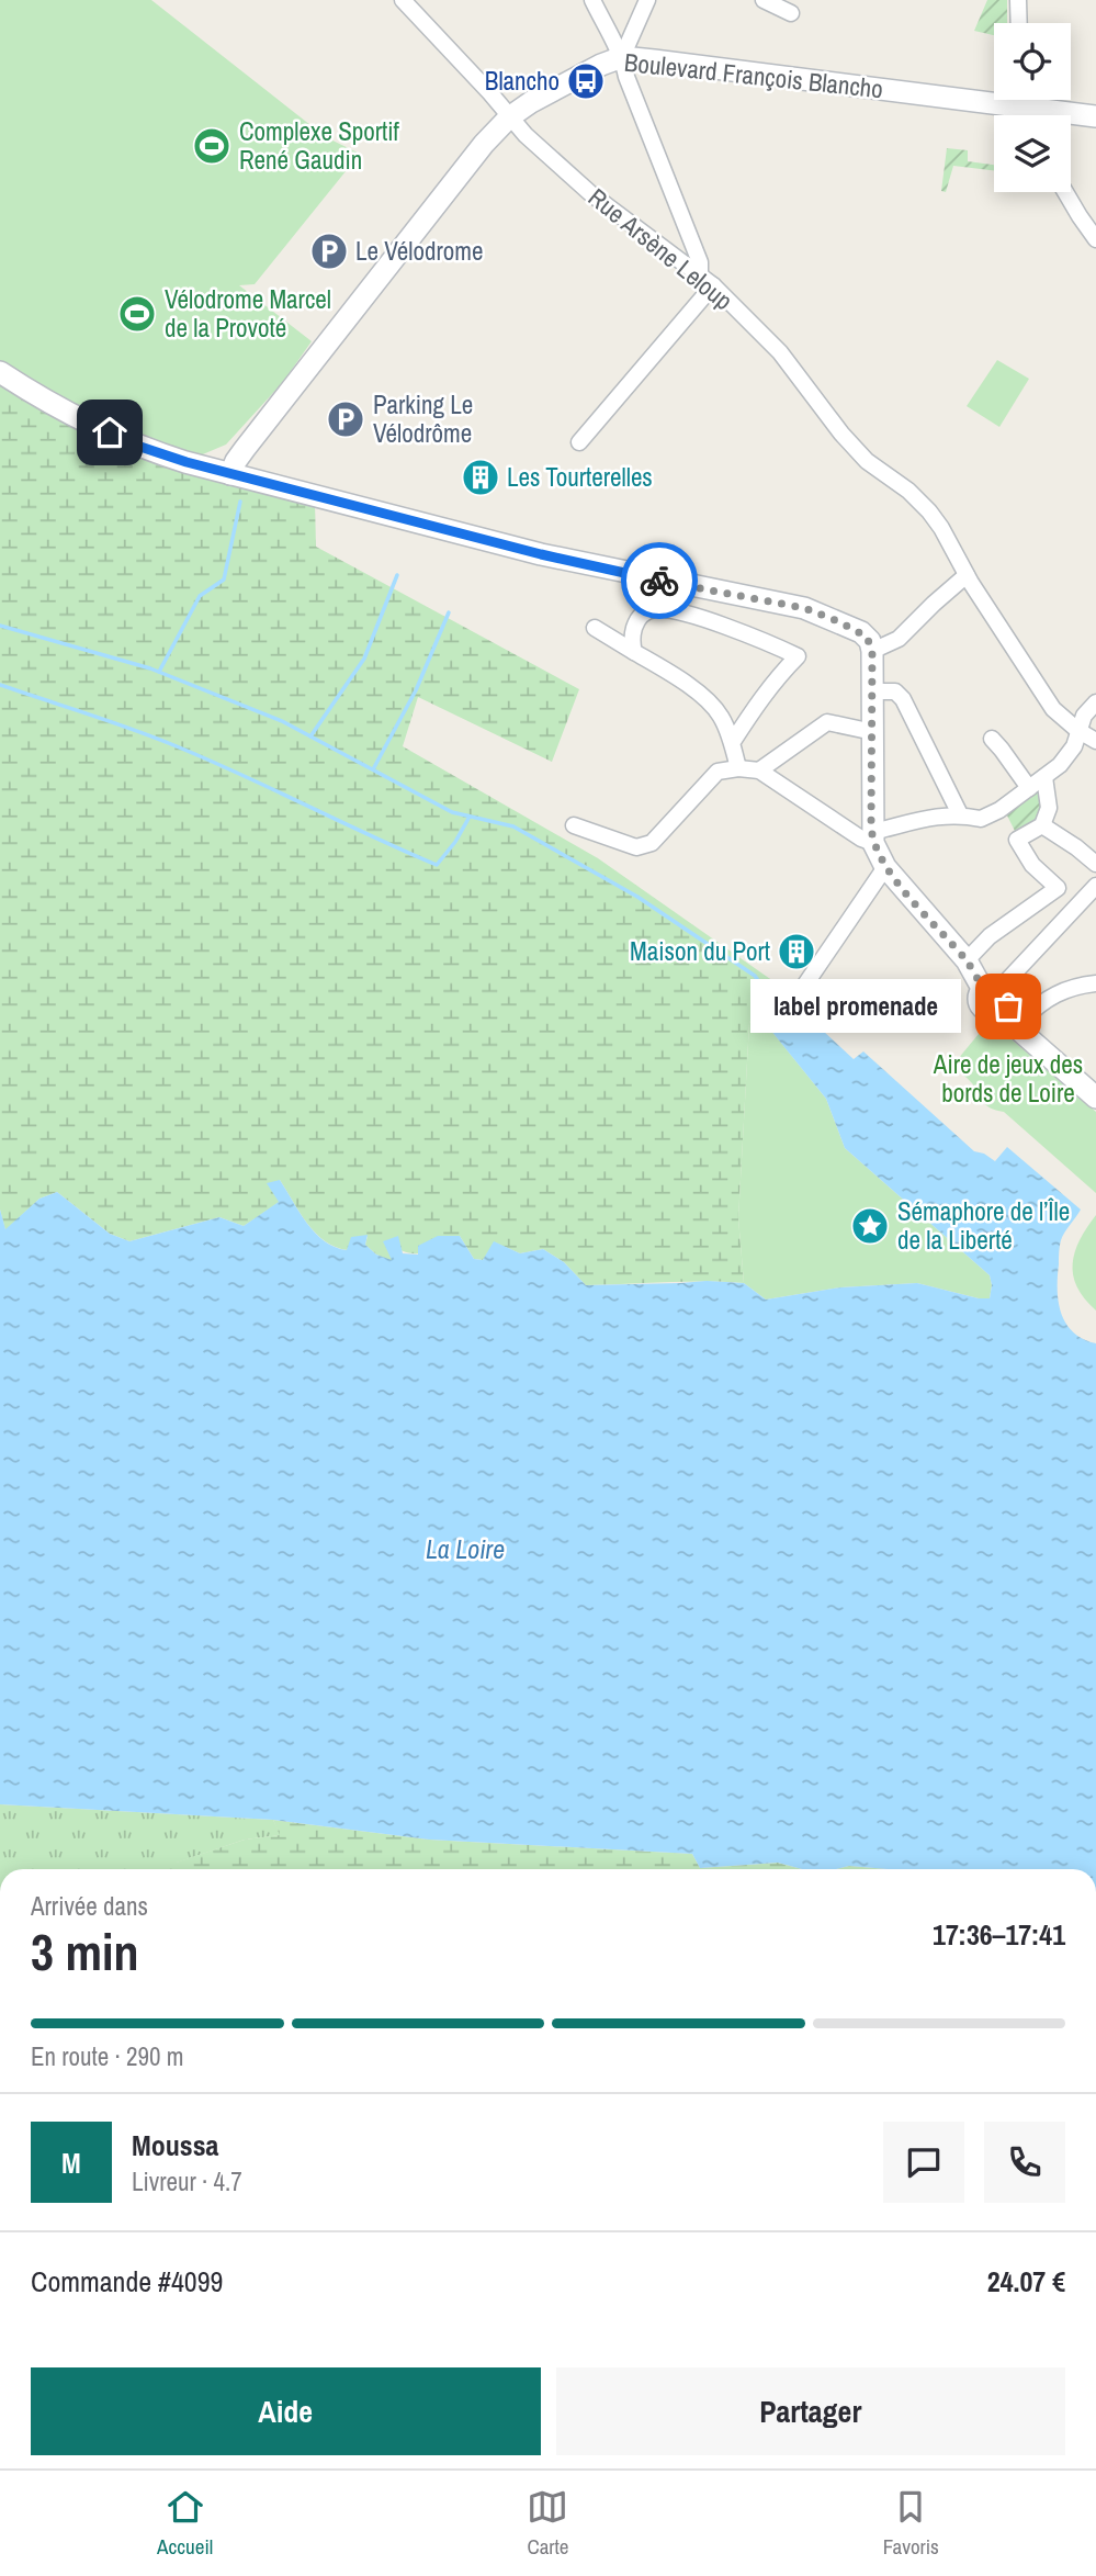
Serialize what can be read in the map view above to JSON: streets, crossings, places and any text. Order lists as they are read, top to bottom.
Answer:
{
  "streets": {
    "main road": ["Boulevard François Blancho"],
    "street": ["Rue Arsène Leloup"]
  },
  "crossings": [
    ["Boulevard François Blancho", "Rue Arsène Leloup"]
  ],
  "water": ["La Loire"],
  "parks": ["Aire de jeux des bords de Loire"],
  "places": {
    "bus stop": ["Blancho"],
    "sports": ["Complexe Sportif René Gaudin", "Vélodrome Marcel de la Provoté"],
    "parking": ["Le Vélodrome", "Parking Le Vélodrôme"],
    "building": ["Les Tourterelles", "Maison du Port"],
    "other": ["label promenade"],
    "place": ["Sémaphore de l’Île de la Liberté"]
  },
  "page": {
    "bubble": "label promenade",
    "heading": ["3 min", "Arrivée dans", "17:36–17:41"],
    "panel": [
      "Moussa",
      "Livreur · 4.7",
      "Commande #4099",
      "24.07 €"
    ],
    "bar": "En route · 290 m",
    "round": "M",
    "buttons": ["Aide", "Partager"],
    "tabs": ["Accueil", "Carte", "Favoris"]
  }
}
